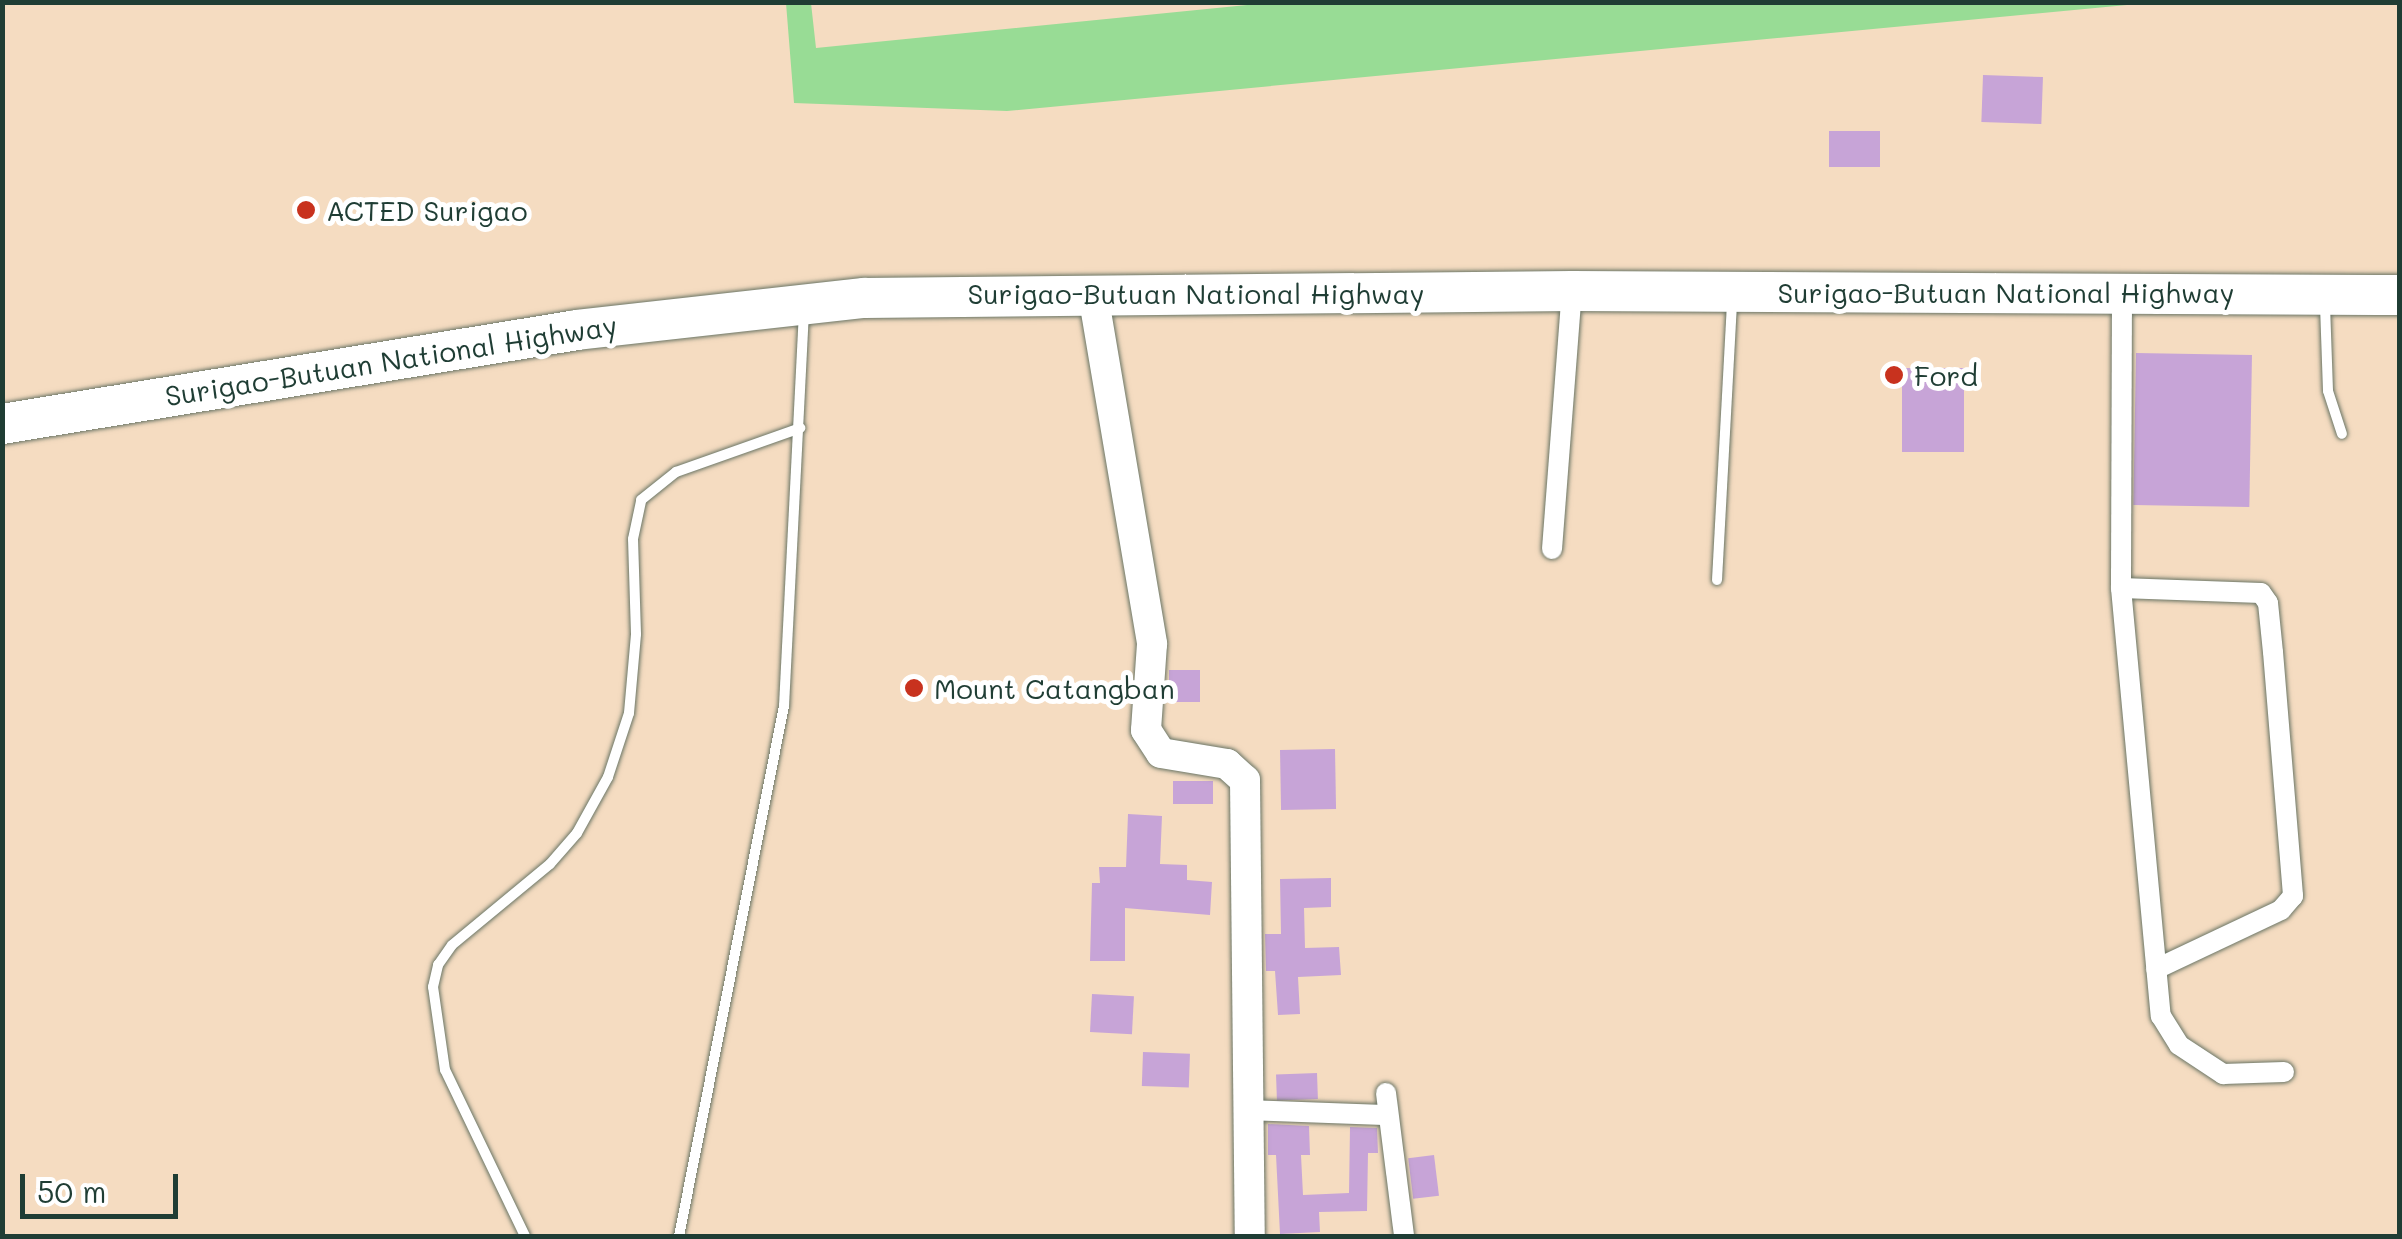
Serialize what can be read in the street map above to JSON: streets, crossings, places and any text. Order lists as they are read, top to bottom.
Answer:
{
  "streets": {
    "highway": ["Surigao-Butuan National Highway"]
  },
  "places": ["ACTED Surigao", "Ford", "Mount Catangban"],
  "scale_bar": "50 m"
}
